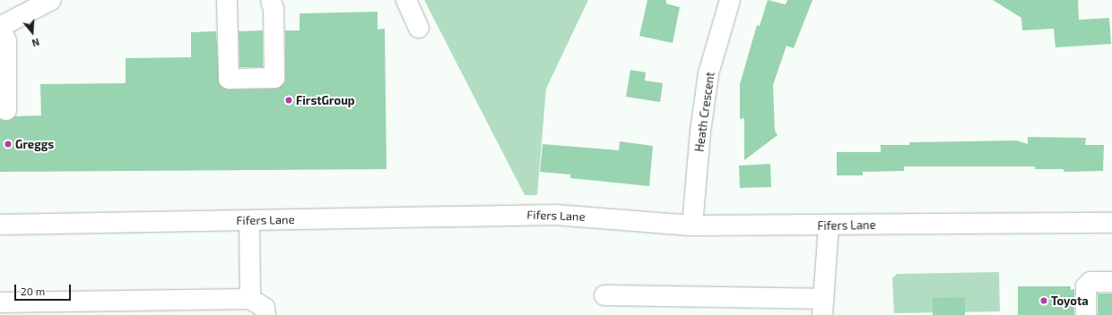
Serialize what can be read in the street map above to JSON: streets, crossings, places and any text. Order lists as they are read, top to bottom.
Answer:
{
  "streets": {
    "street": ["Heath Crescent", "Fifers Lane"]
  },
  "crossings": [
    ["Heath Crescent", "Fifers Lane"]
  ],
  "places": ["FirstGroup", "Greggs", "Toyota"],
  "scale_bar": "20 m",
  "north": "bottom"
}
